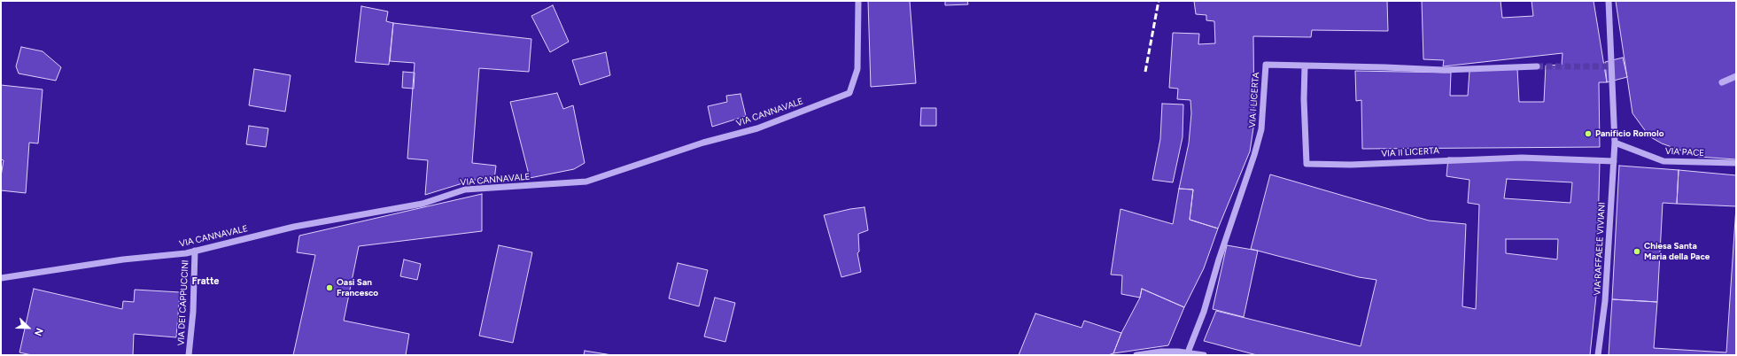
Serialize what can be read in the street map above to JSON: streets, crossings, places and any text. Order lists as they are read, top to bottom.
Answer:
{
  "streets": {
    "street": [
      "VIA I LICERTA",
      "VIA CANNAVALE",
      "VIA II LICERTA",
      "VIA PACE",
      "VIA RAFFAELE VIVIANI",
      "VIA DEI CAPPUCCINI"
    ]
  },
  "crossings": [
    ["VIA I LICERTA", "VIA II LICERTA"],
    ["VIA CANNAVALE", "VIA DEI CAPPUCCINI"],
    ["VIA II LICERTA", "VIA RAFFAELE VIVIANI"],
    ["VIA PACE", "VIA RAFFAELE VIVIANI"]
  ],
  "districts": ["Fratte"],
  "places": ["Panificio Romolo", "Chiesa Santa Maria della Pace", "Oasi San Francesco"],
  "north": "bottom right"
}
